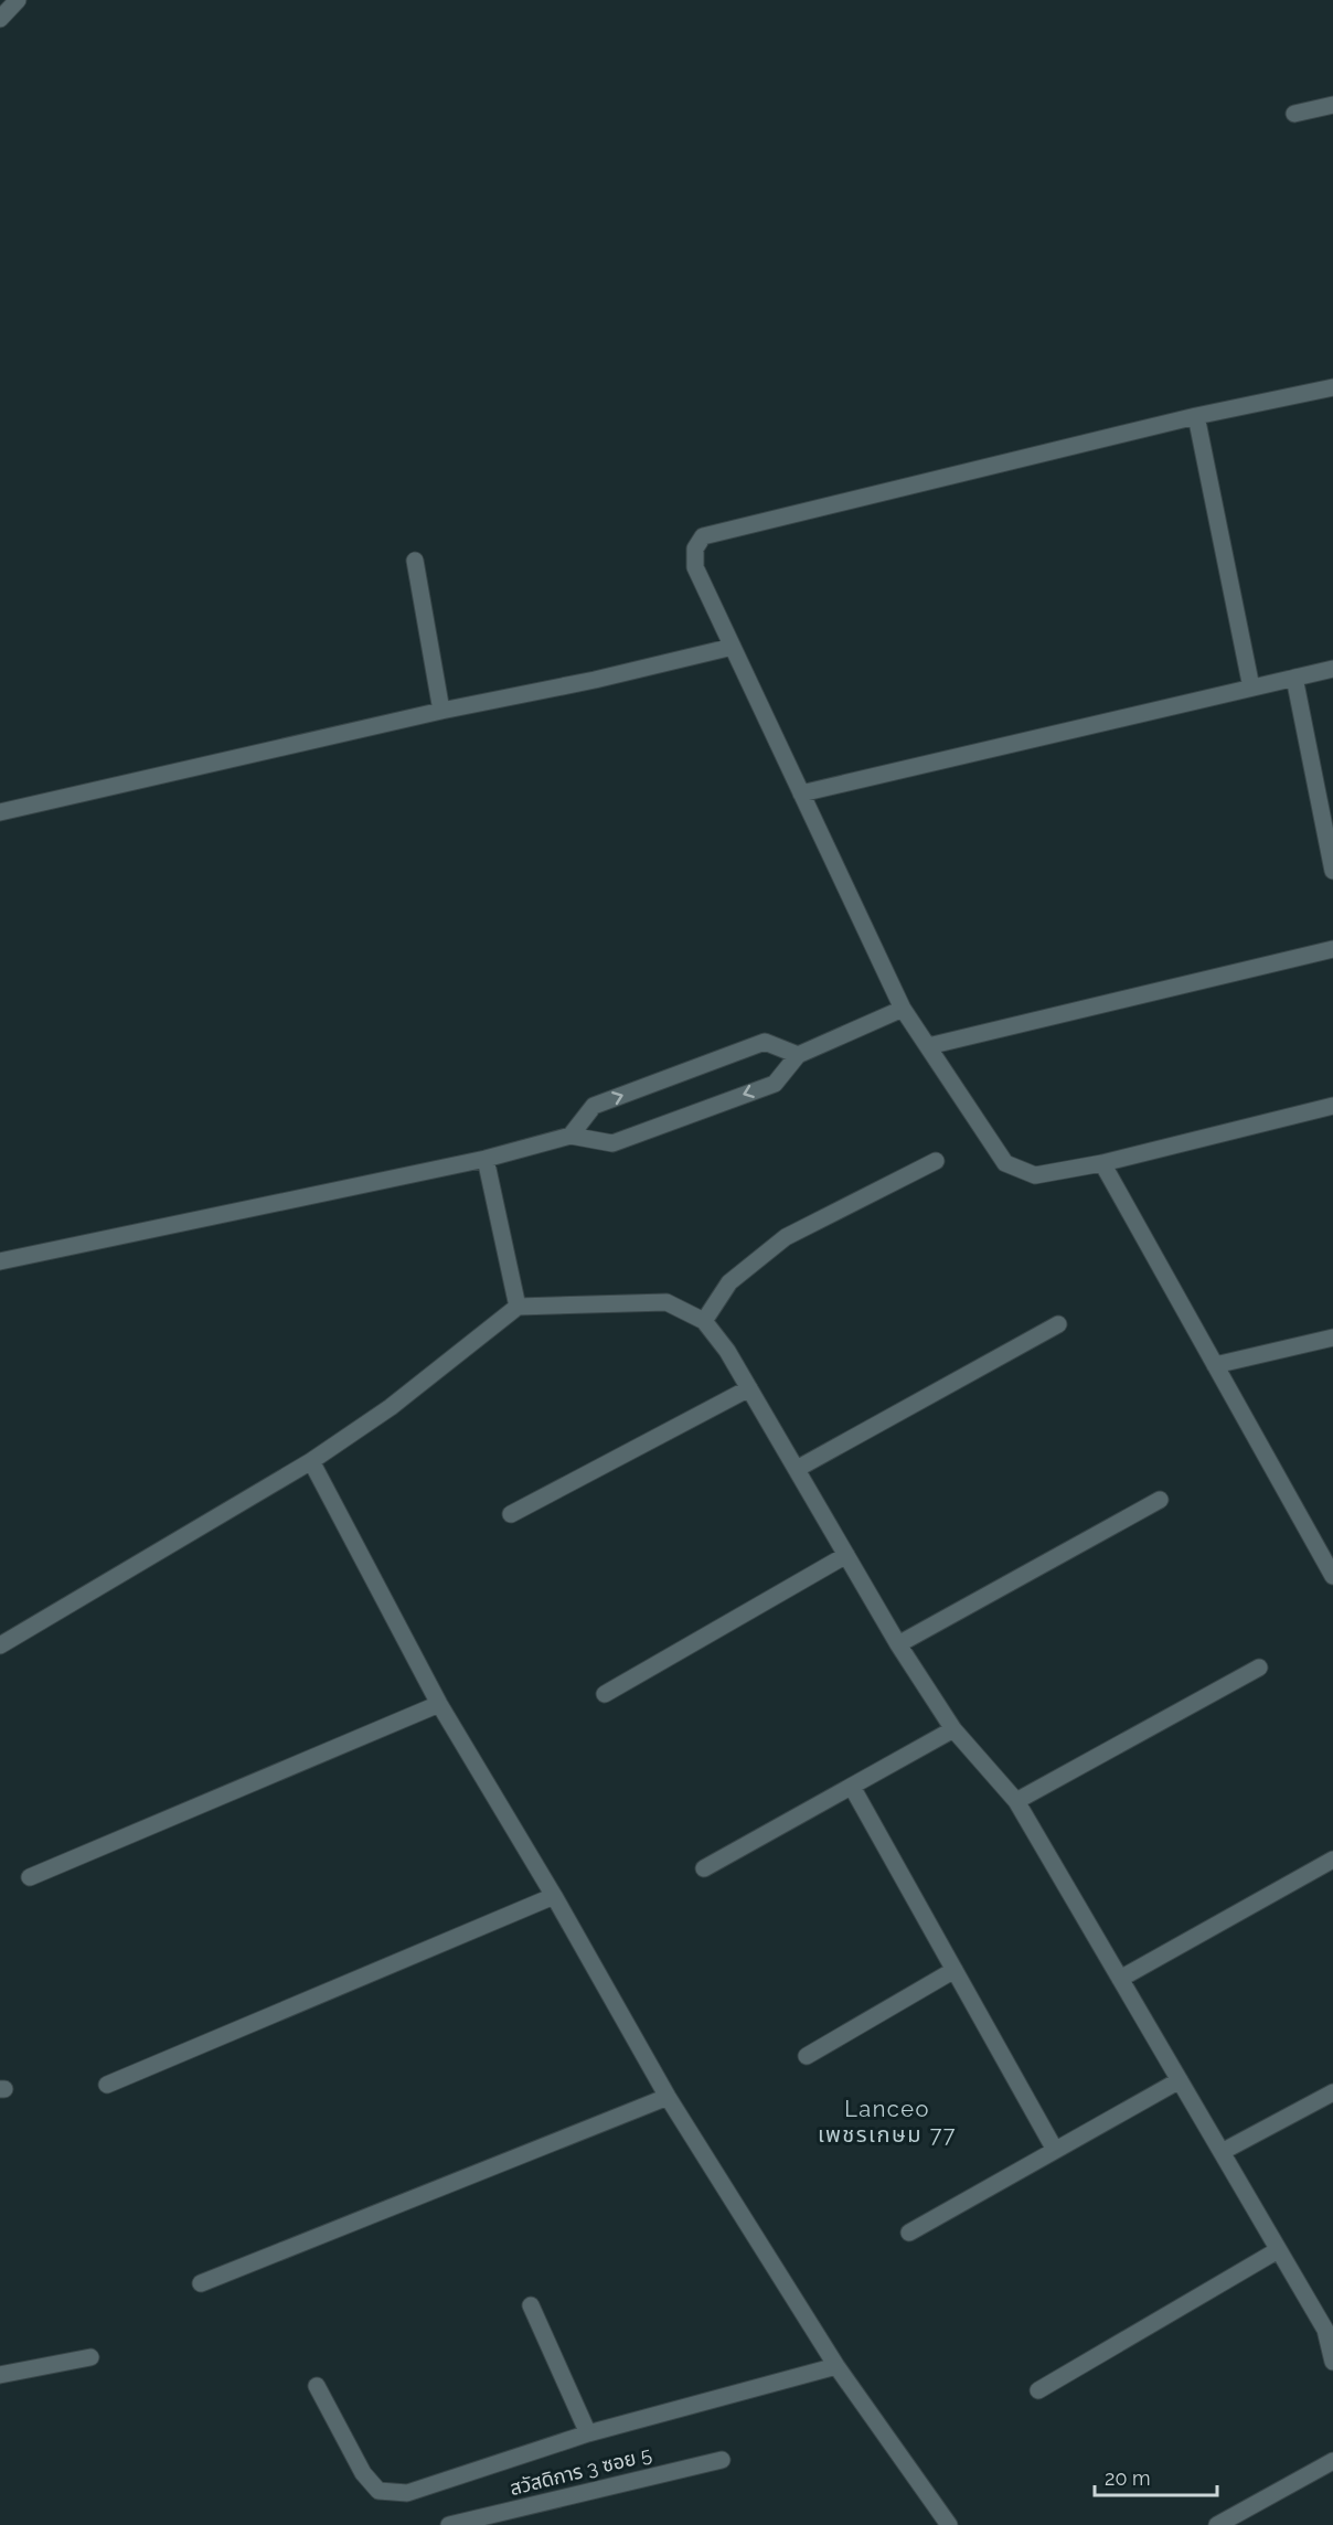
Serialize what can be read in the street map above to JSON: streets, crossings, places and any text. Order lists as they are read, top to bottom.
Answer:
{
  "streets": {
    "street": ["สวัสดิการ 3 ซอย 5"]
  },
  "districts": ["Lanceo เพชรเกษม 77"],
  "scale_bar": "20 m"
}
